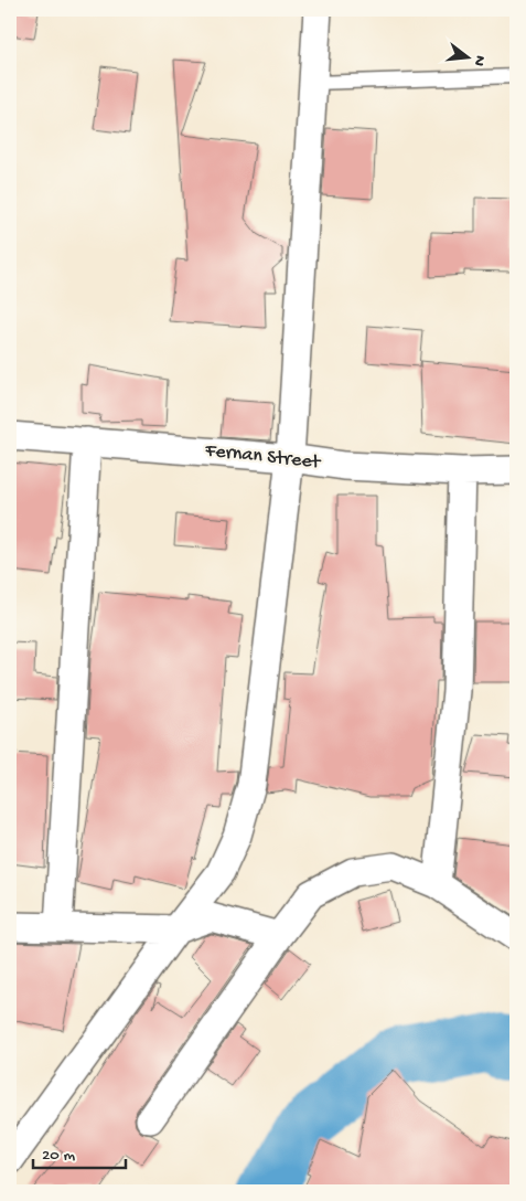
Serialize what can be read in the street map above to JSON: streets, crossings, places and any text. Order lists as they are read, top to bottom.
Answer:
{
  "streets": {
    "street": ["Fernan Street"]
  },
  "scale_bar": "20 m",
  "north": "right"
}
